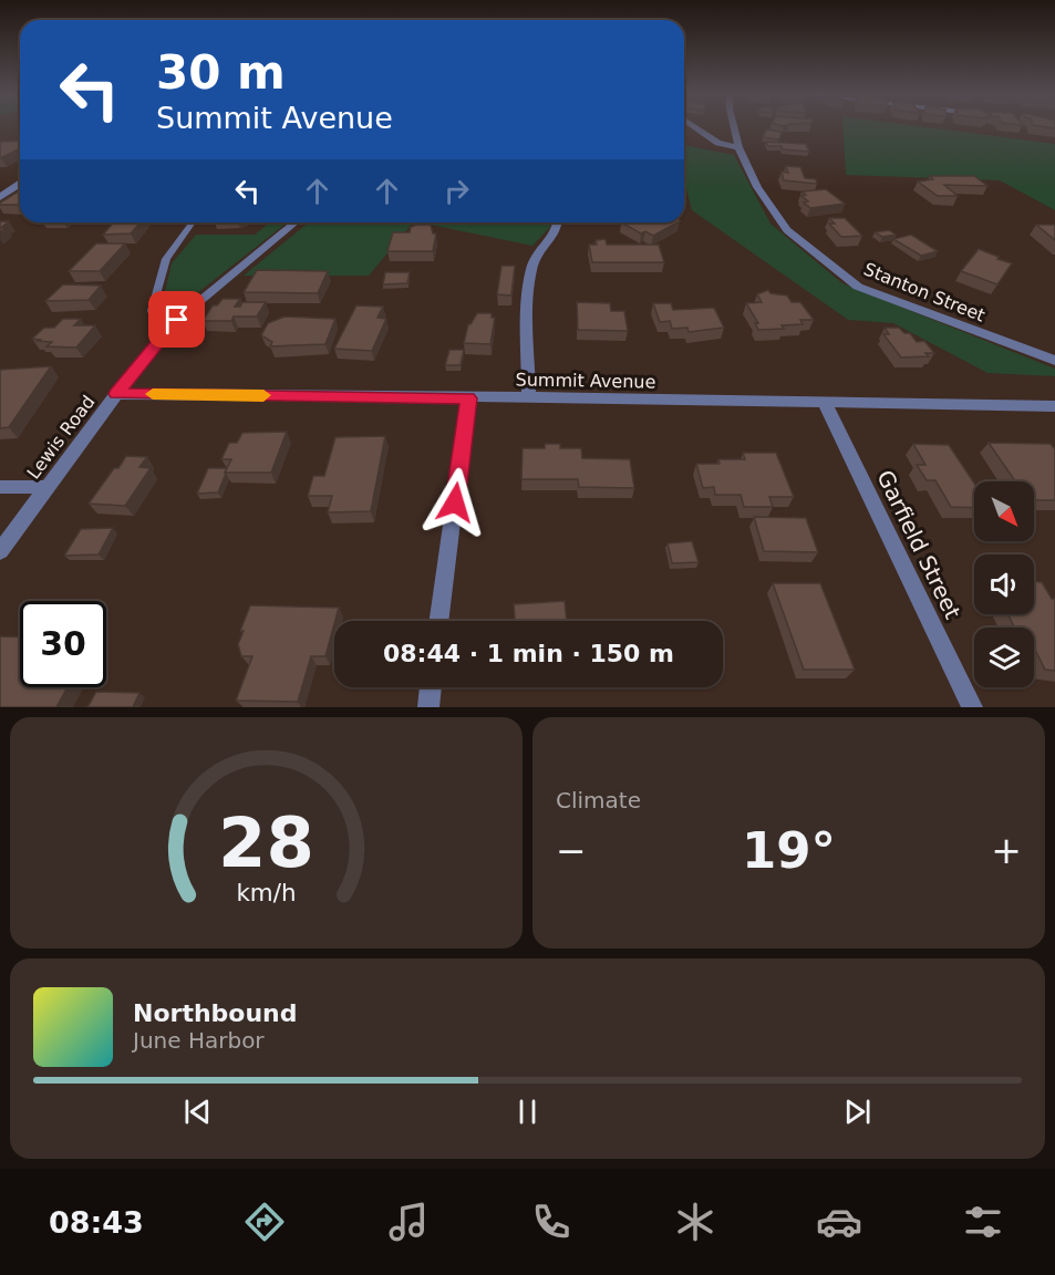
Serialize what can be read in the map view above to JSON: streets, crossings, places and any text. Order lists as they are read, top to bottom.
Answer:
{
  "streets": {
    "street": [
      "Stanton Street",
      "Summit Avenue",
      "Lewis Road",
      "Garfield Street"
    ]
  },
  "crossings": [
    ["Summit Avenue", "Lewis Road"],
    ["Summit Avenue", "Garfield Street"]
  ],
  "north": "bottom right",
  "page": {
    "turn": ["30 m", "Summit Avenue"],
    "limit": "30",
    "trip": "08:44 · 1 min · 150 m",
    "tile": "Climate",
    "heat": ["−", "19°", "+"],
    "song": ["Northbound", "June Harbor"],
    "tabs": "08:43",
    "gauge": ["28", "km/h"]
  }
}
